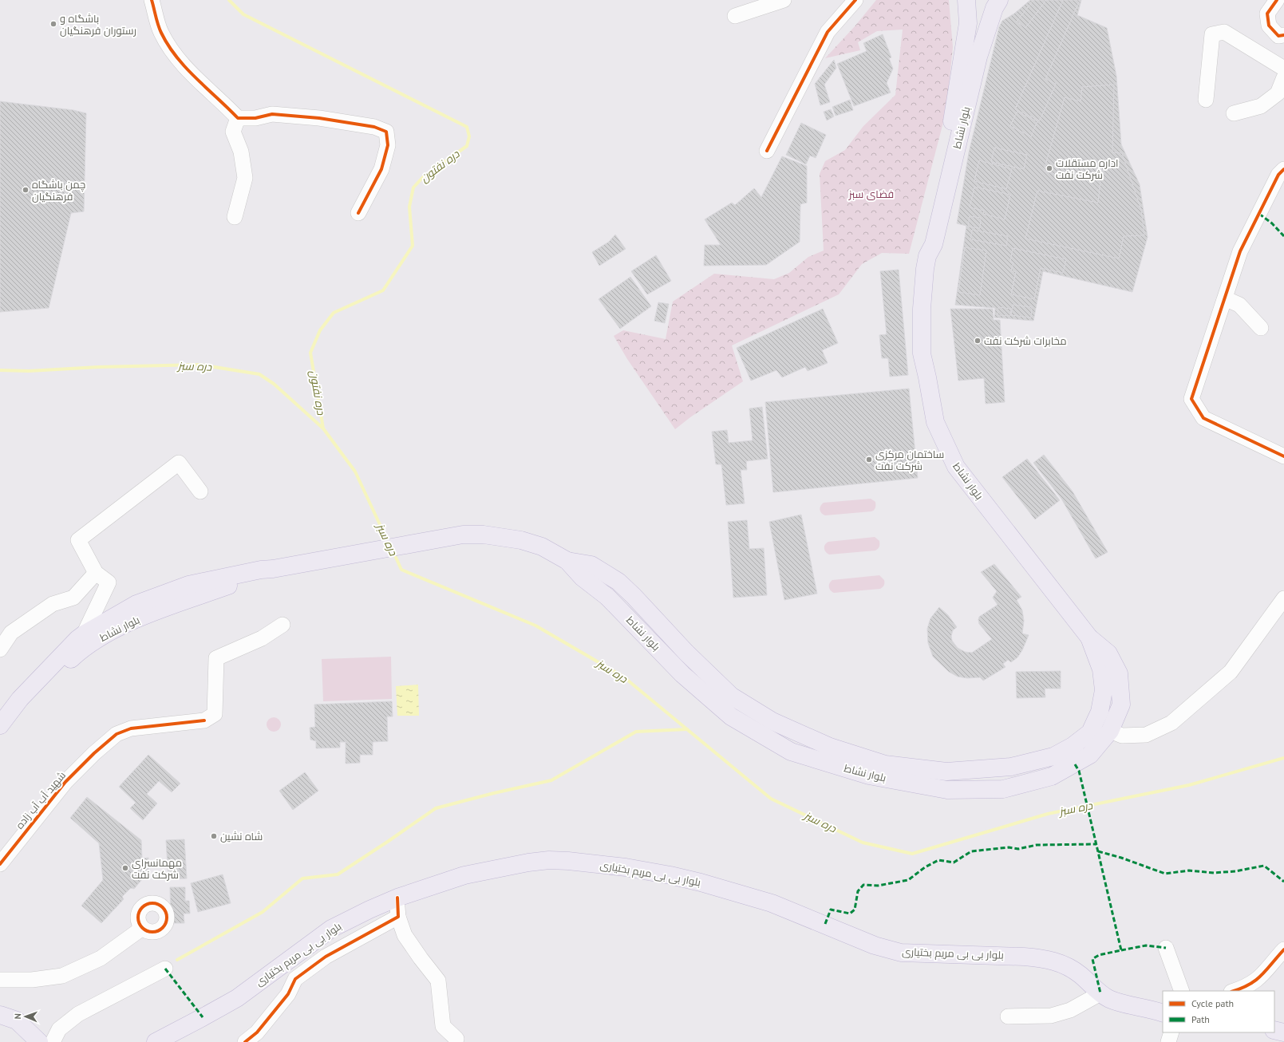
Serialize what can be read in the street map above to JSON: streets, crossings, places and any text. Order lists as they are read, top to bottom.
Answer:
{
  "streets": {
    "main road": ["بلوار نشاط", "بلوار بی بی مریم بختیاری"],
    "street": ["شهید آب آب زاده"]
  },
  "water": ["دره نفتون", "دره سبز"],
  "parks": ["فضای سبز"],
  "places": [
    "باشگاه و رستوران فرهنگیان",
    "اداره مستقلات شرکت نفت",
    "چمن باشگاه فرهنگیان",
    "مخابرات شرکت نفت",
    "ساختمان مرکزی شرکت نفت",
    "شاه نشین",
    "مهمانسرای شرکت نفت"
  ],
  "legend": ["Cycle path", "Path"],
  "north": "left"
}
